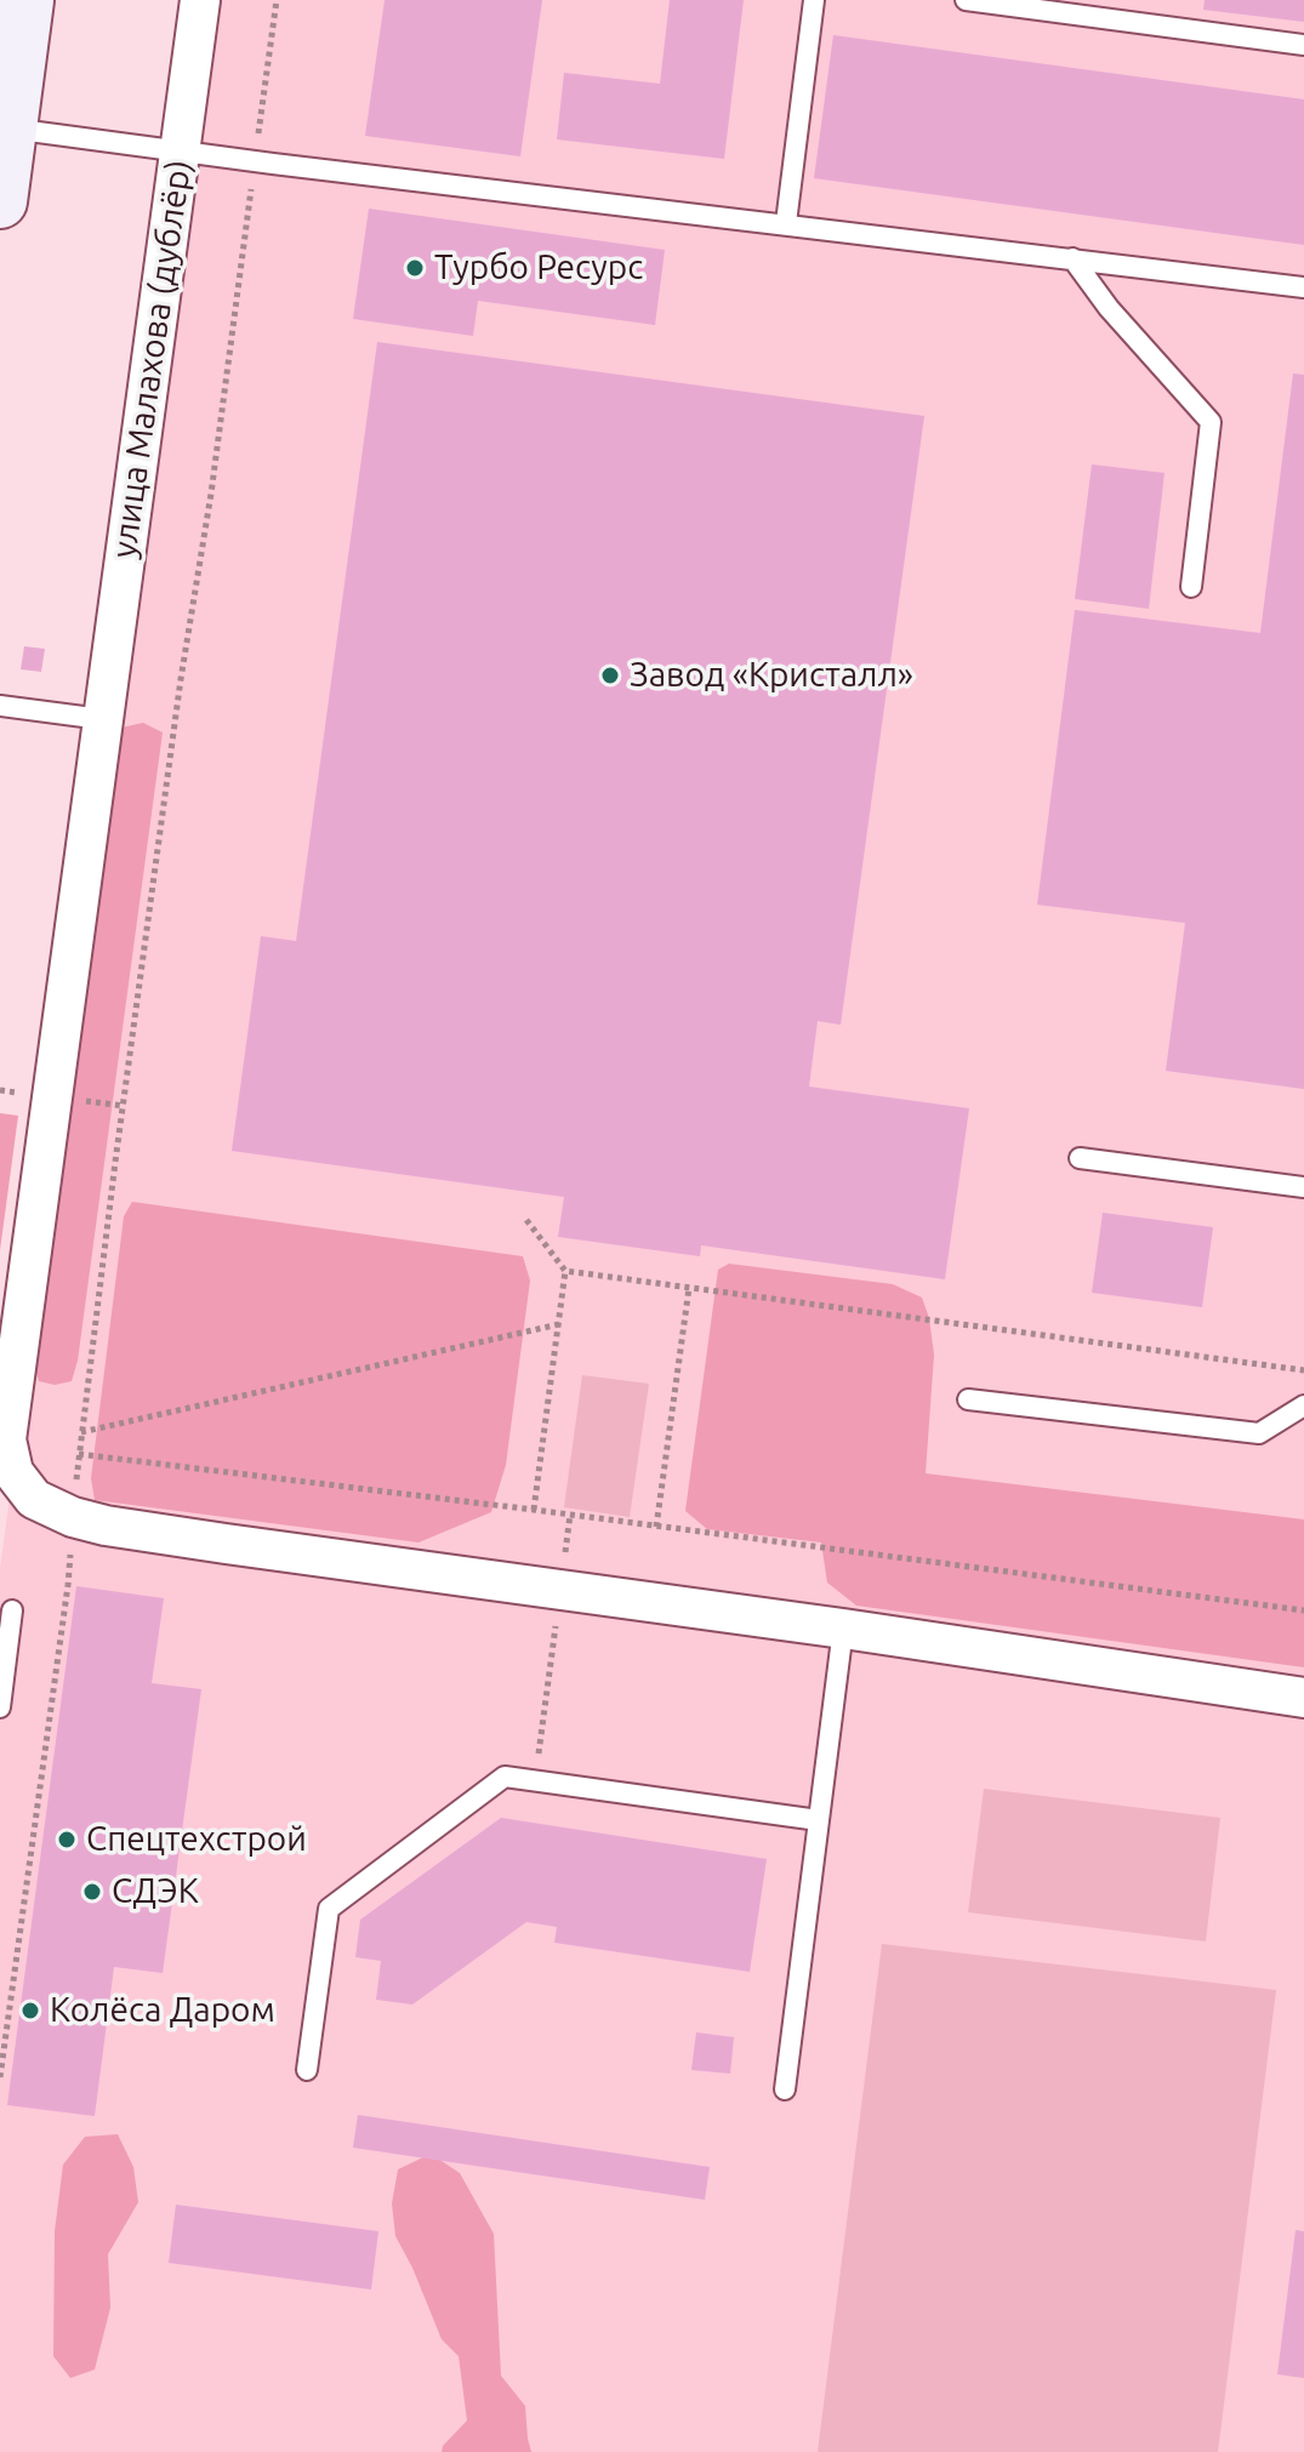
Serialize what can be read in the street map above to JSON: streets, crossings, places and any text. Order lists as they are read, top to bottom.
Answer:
{
  "streets": {
    "street": ["улица Малахова (дублёр)"]
  },
  "places": [
    "Турбо Ресурс",
    "Завод «Кристалл»",
    "Спецтехстрой",
    "СДЭК",
    "Колёса Даром"
  ]
}
